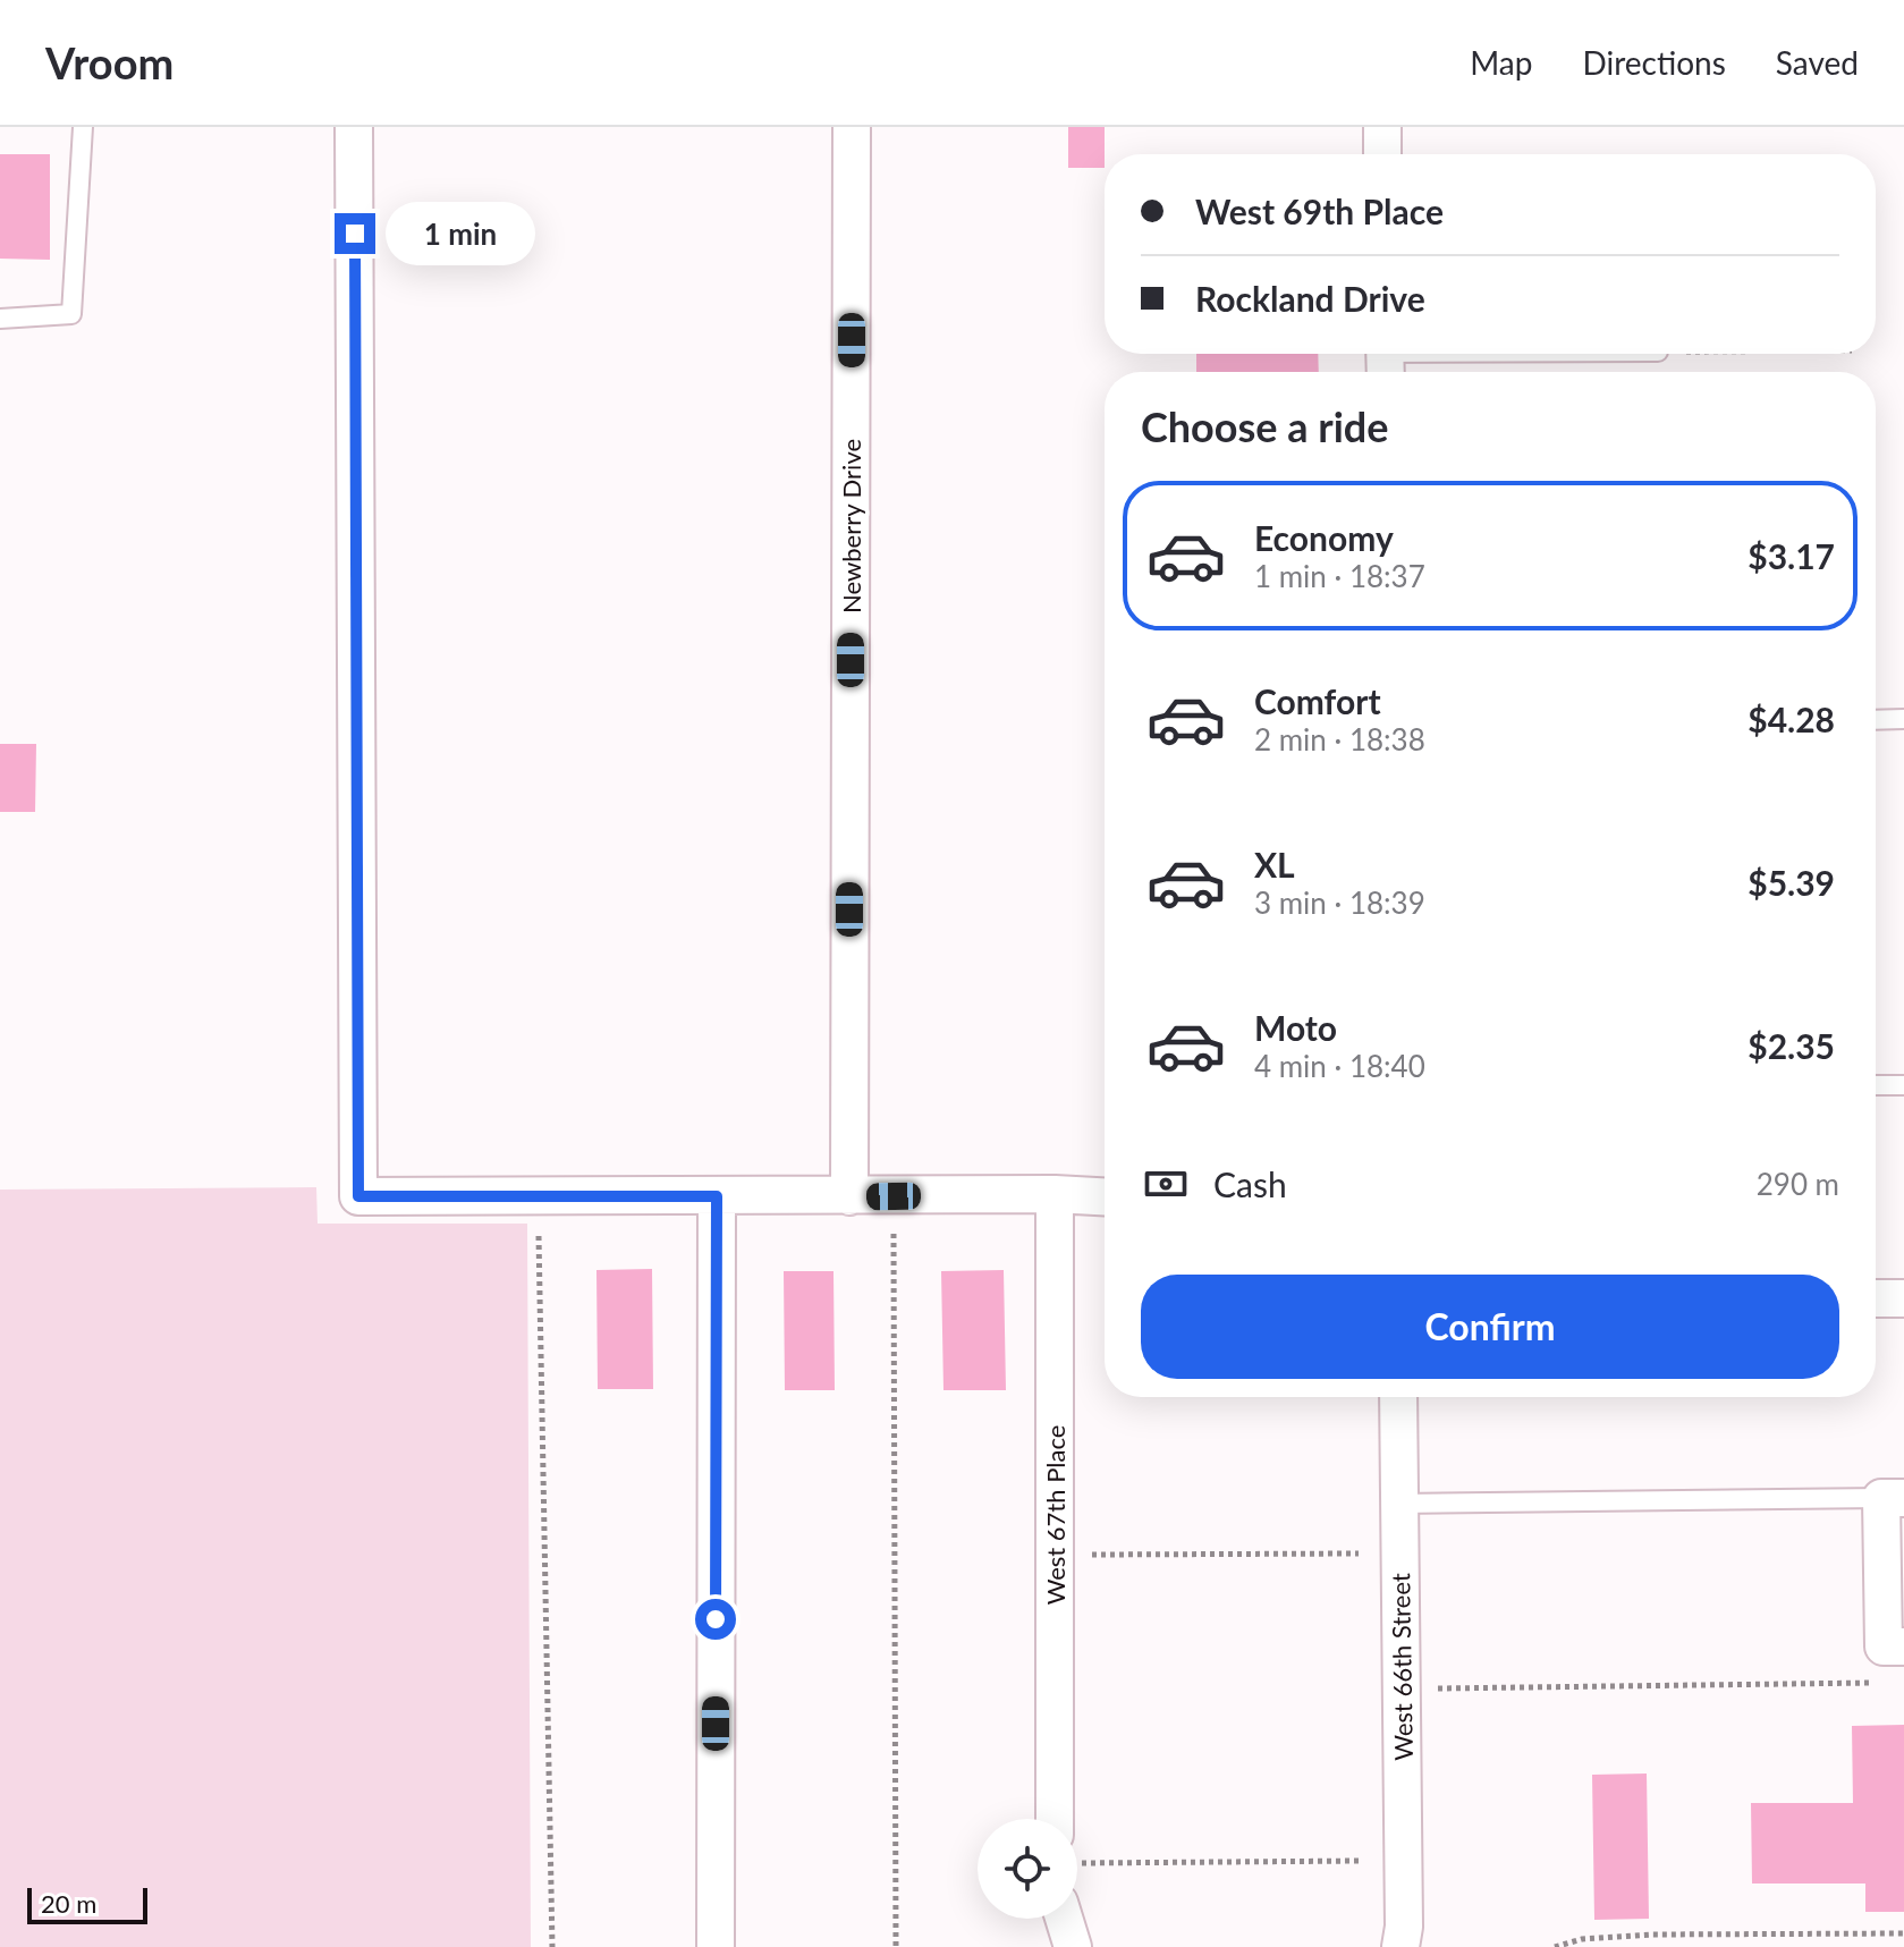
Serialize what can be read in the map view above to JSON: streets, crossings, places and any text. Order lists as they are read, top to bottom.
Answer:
{
  "streets": {
    "street": ["Newberry Drive", "West 67th Place", "West 66th Street"]
  },
  "scale_bar": "20 m",
  "page": {
    "header": "Vroom",
    "nav": ["Map", "Directions", "Saved"],
    "banner": ["West 69th Place", "Rockland Drive"],
    "bubble": "1 min",
    "heading": "Choose a ride",
    "list": [
      {
        "name": "Economy",
        "note": "1 min · 18:37",
        "value": "$3.17"
      },
      {
        "name": "Comfort",
        "note": "2 min · 18:38",
        "value": "$4.28"
      },
      {
        "name": "XL",
        "note": "3 min · 18:39",
        "value": "$5.39"
      },
      {
        "name": "Moto",
        "note": "4 min · 18:40",
        "value": "$2.35"
      }
    ],
    "pay": ["Cash", "290 m"],
    "buttons": "Confirm",
    "scale": "20 m"
  }
}
